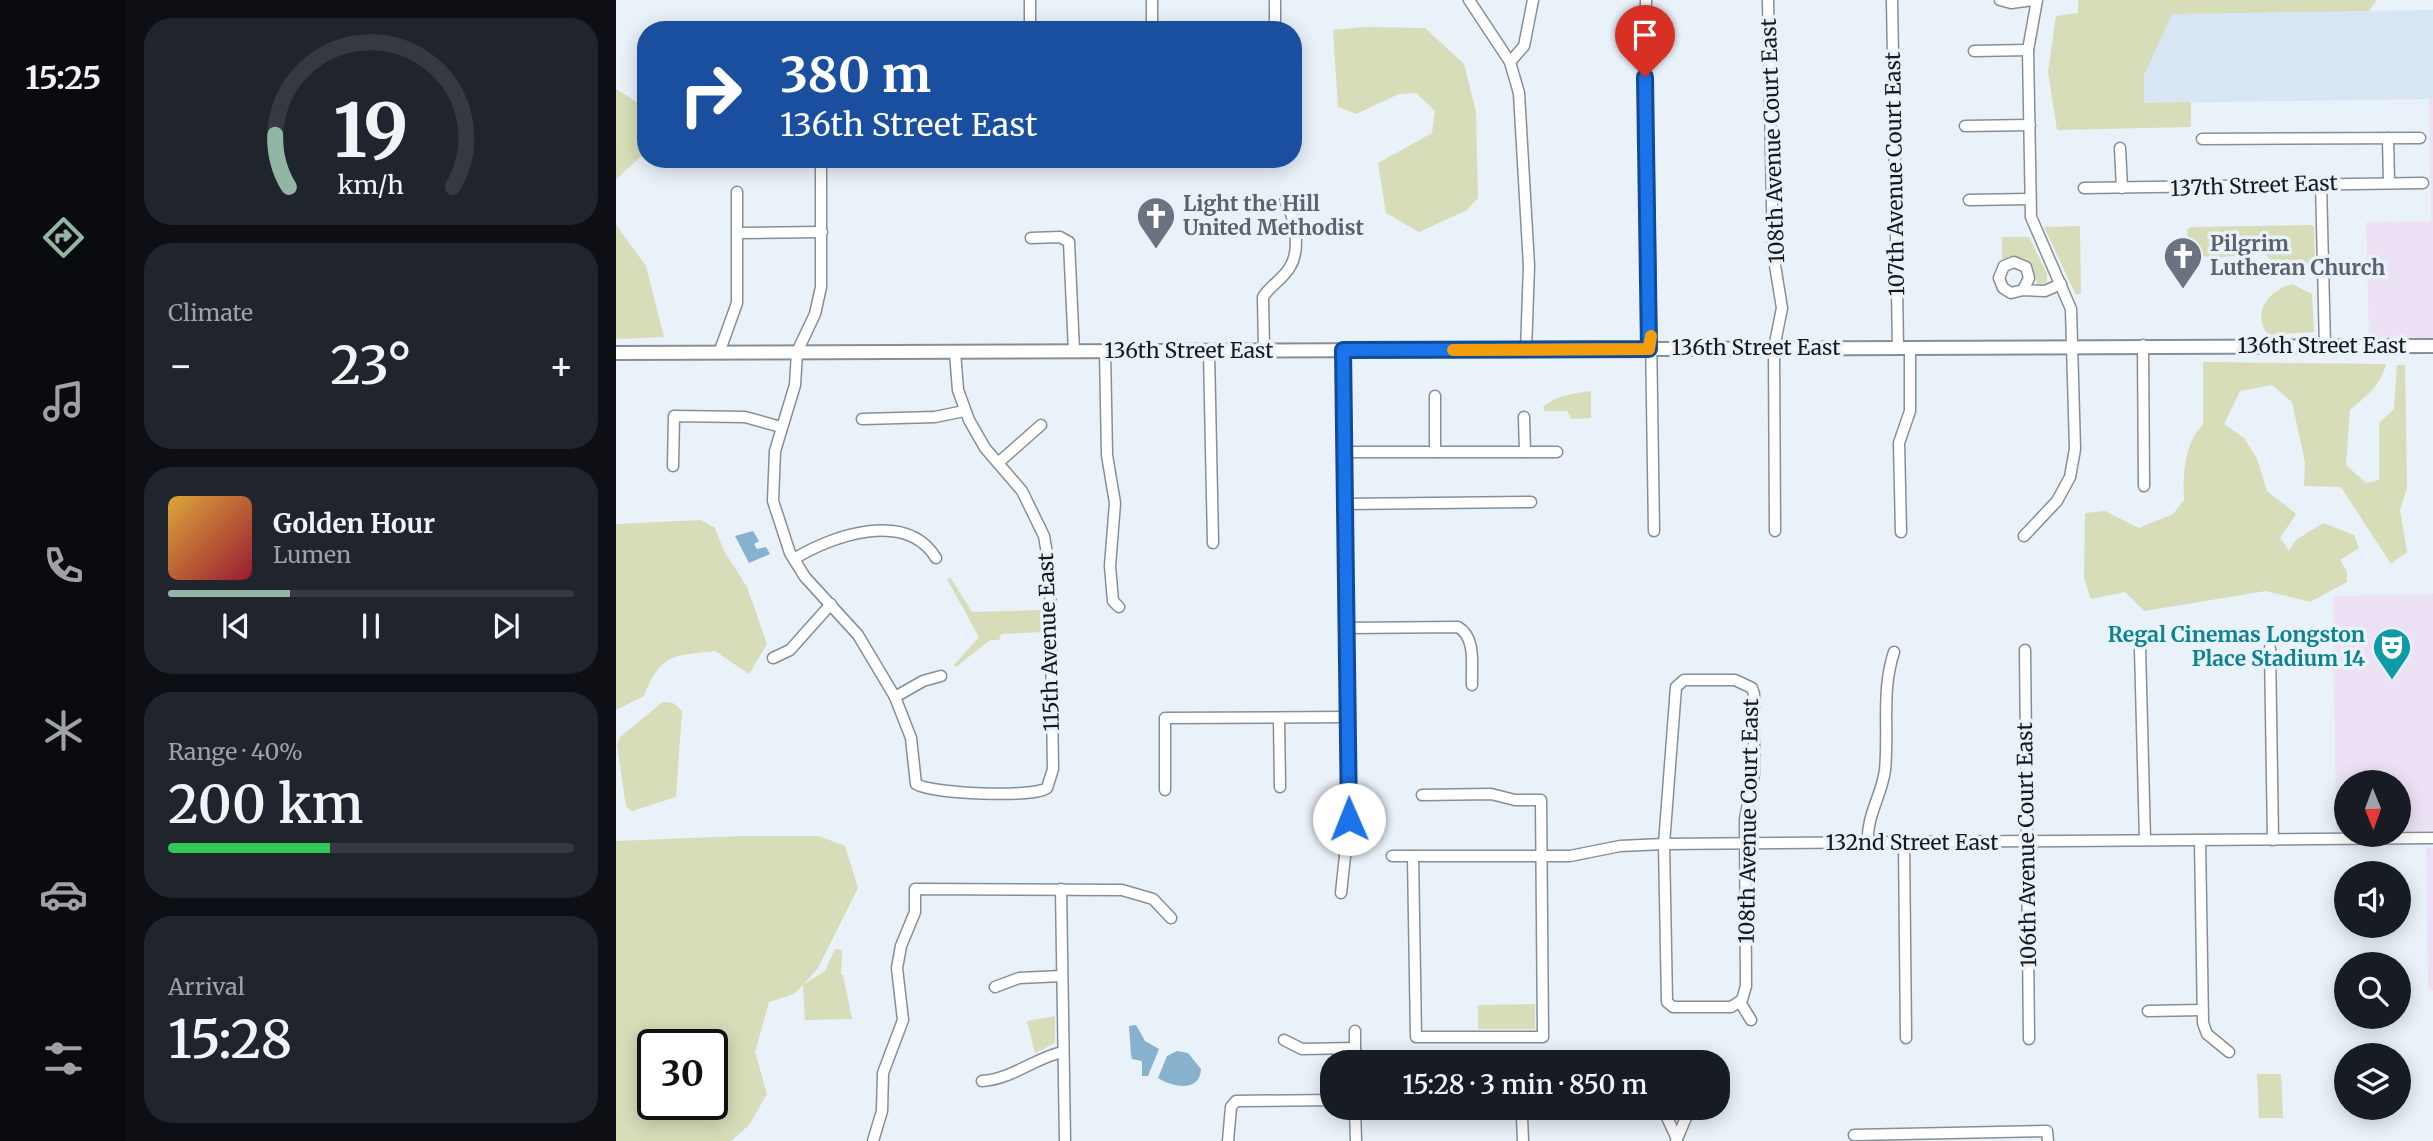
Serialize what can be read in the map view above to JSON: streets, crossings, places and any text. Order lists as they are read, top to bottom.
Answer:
{
  "streets": {
    "street": [
      "108th Avenue Court East",
      "107th Avenue Court East",
      "137th Street East",
      "136th Street East",
      "115th Avenue East",
      "132nd Street East",
      "106th Avenue Court East"
    ]
  },
  "crossings": [
    ["108th Avenue Court East", "136th Street East"],
    ["108th Avenue Court East", "132nd Street East"],
    ["107th Avenue Court East", "136th Street East"],
    ["136th Street East", "115th Avenue East"],
    ["132nd Street East", "106th Avenue Court East"]
  ],
  "places": {
    "church": ["Light the Hill United Methodist", "Pilgrim Lutheran Church"],
    "theatre": ["Regal Cinemas Longston Place Stadium 14"]
  },
  "north": "bottom",
  "page": {
    "tabs": "15:25",
    "turn": ["380 m", "136th Street East"],
    "tile": [
      "Climate",
      ["Range · 40%", "200 km"],
      ["Arrival", "15:28"]
    ],
    "heat": ["−", "23°", "+"],
    "song": ["Golden Hour", "Lumen"],
    "limit": "30",
    "trip": "15:28 · 3 min · 850 m",
    "gauge": ["19", "km/h"]
  }
}
